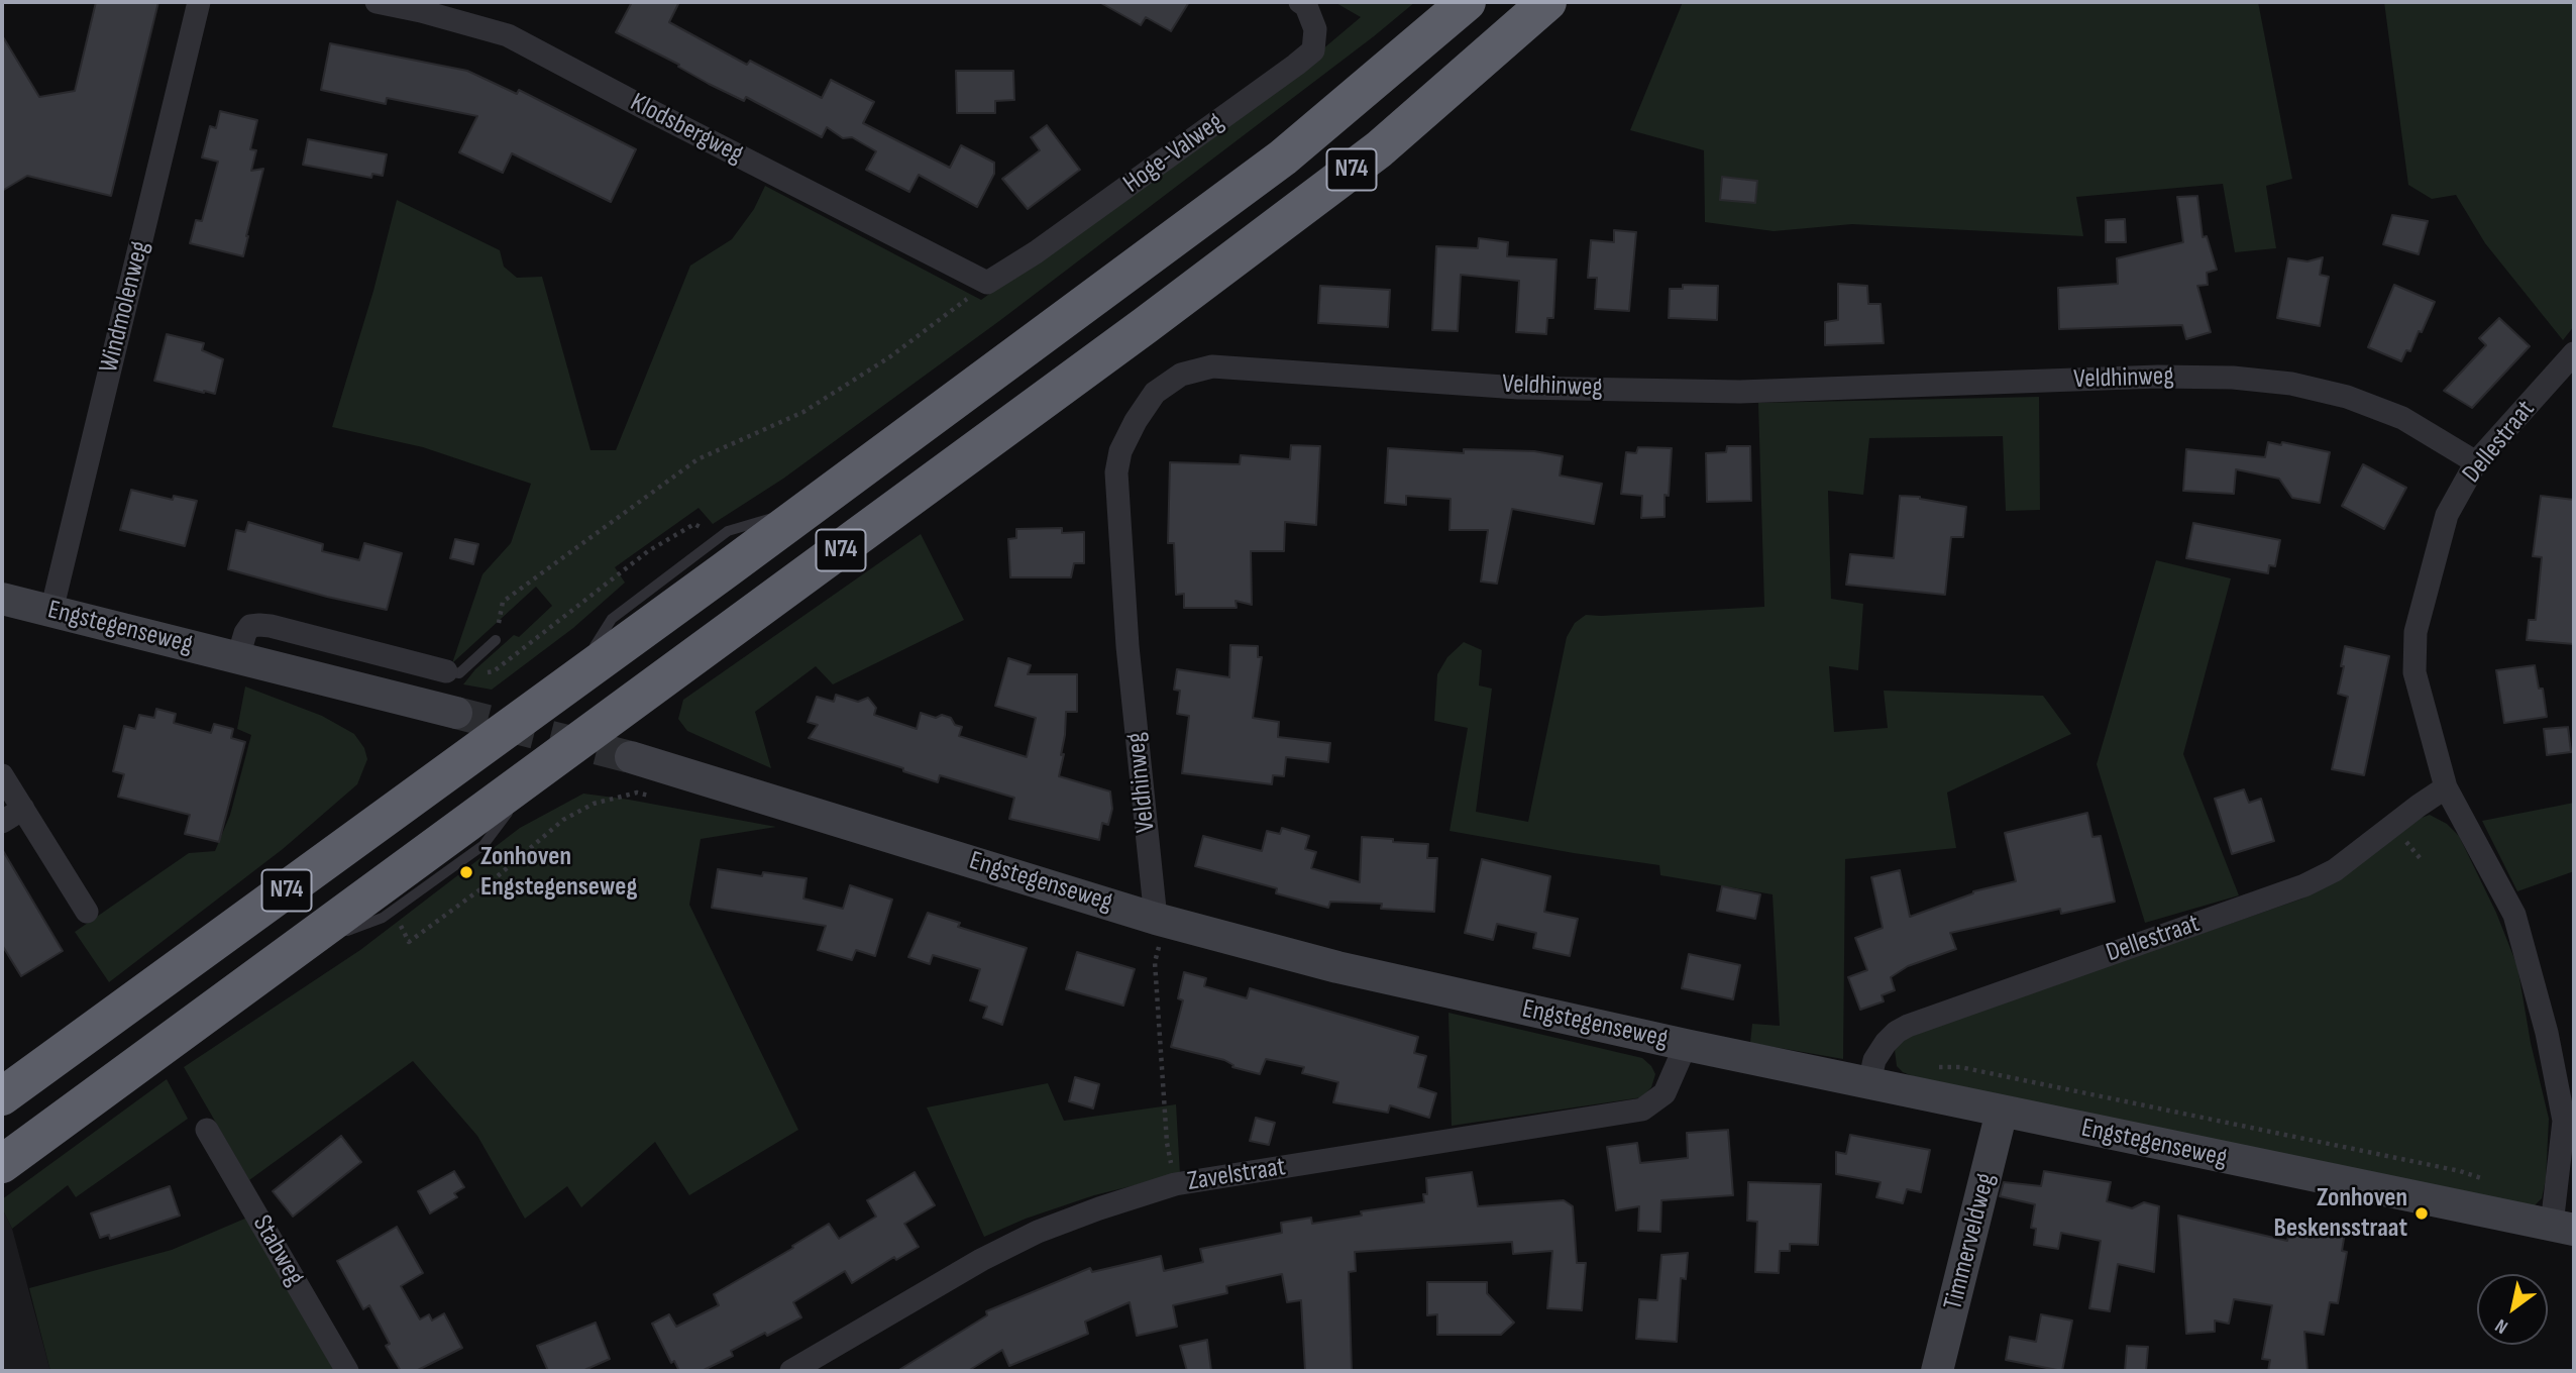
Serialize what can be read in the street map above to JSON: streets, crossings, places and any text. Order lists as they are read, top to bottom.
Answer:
{
  "streets": {
    "highway": ["N74"],
    "street": [
      "Klodsbergweg",
      "Hoge-Valweg",
      "Windmolenweg",
      "Veldhinweg",
      "Dellestraat",
      "Engstegenseweg",
      "Zavelstraat",
      "Timmerveldweg",
      "Stabweg"
    ]
  },
  "crossings": [
    ["Klodsbergweg", "Hoge-Valweg"],
    ["Windmolenweg", "Engstegenseweg"],
    ["Veldhinweg", "Dellestraat"],
    ["Veldhinweg", "Engstegenseweg"],
    ["Dellestraat", "Engstegenseweg"],
    ["Engstegenseweg", "Zavelstraat"],
    ["Engstegenseweg", "Timmerveldweg"]
  ],
  "places": ["Zonhoven Engstegenseweg", "Zonhoven Beskensstraat"],
  "north": "bottom left"
}
